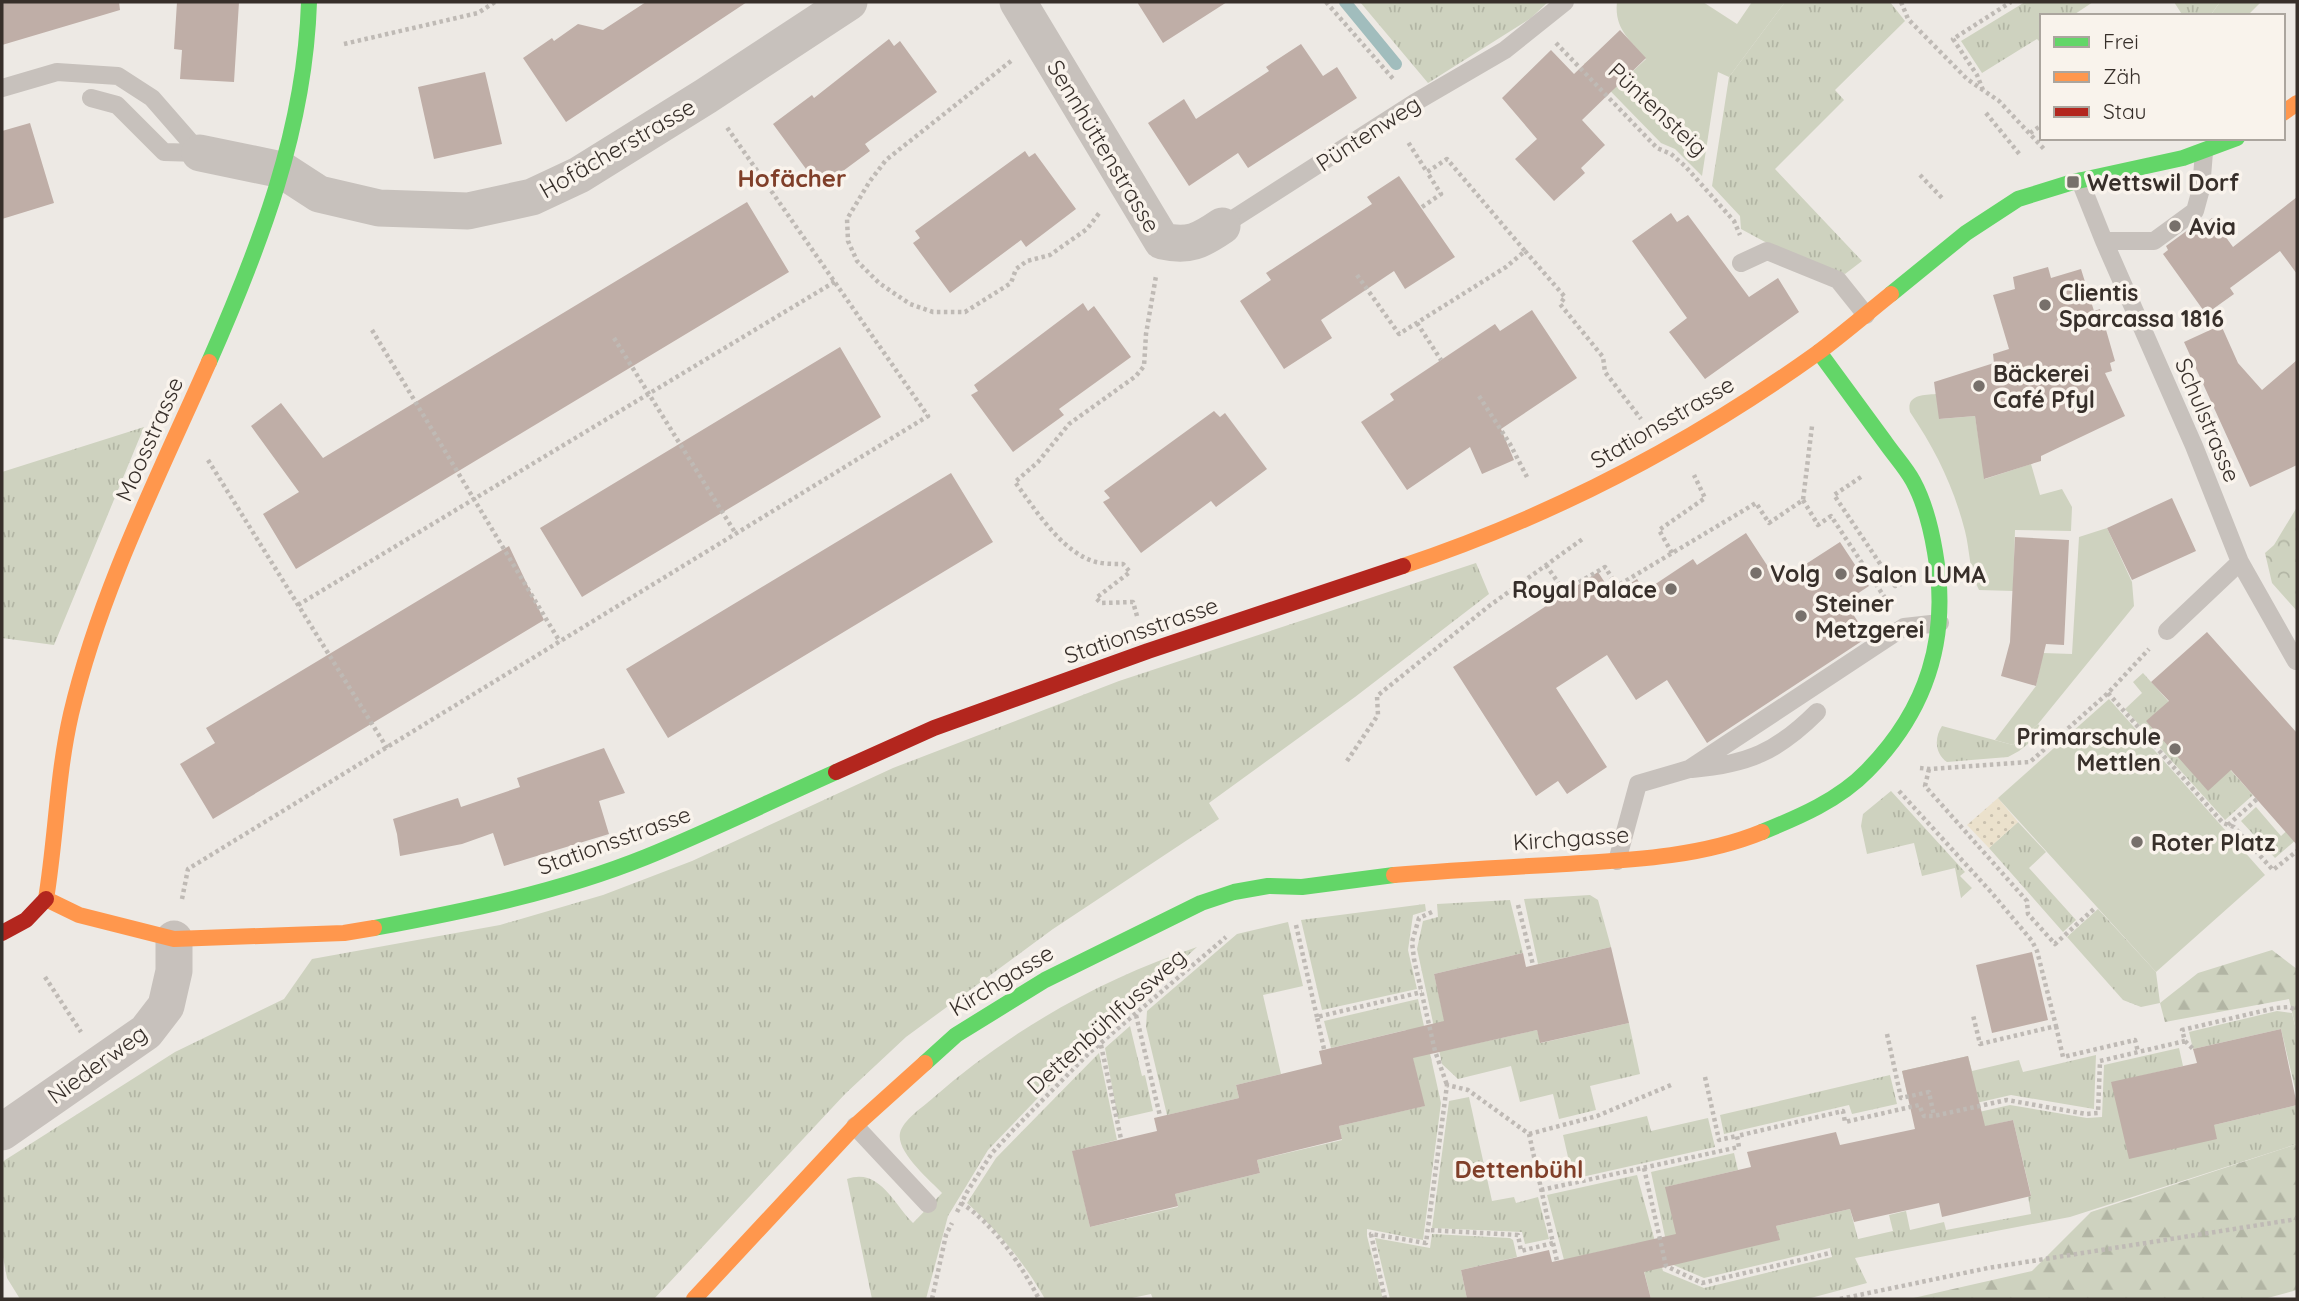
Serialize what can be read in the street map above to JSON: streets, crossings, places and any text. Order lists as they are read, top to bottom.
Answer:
{
  "streets": {
    "street": [
      "Püntenweg",
      "Sennhüttenstrasse",
      "Hofächerstrasse",
      "Stationsstrasse",
      "Moosstrasse",
      "Kirchgasse",
      "Niederweg"
    ],
    "lane": ["Schulstrasse"],
    "path": ["Püntensteig", "Dettenbühlfussweg"]
  },
  "crossings": [
    ["Püntenweg", "Sennhüttenstrasse"],
    ["Hofächerstrasse", "Moosstrasse"],
    ["Schulstrasse", "Stationsstrasse"],
    ["Stationsstrasse", "Moosstrasse"],
    ["Stationsstrasse", "Kirchgasse"],
    ["Stationsstrasse", "Niederweg"]
  ],
  "districts": ["Hofächer", "Dettenbühl"],
  "places": {
    "transit": ["Wettswil Dorf"],
    "other": [
      "Avia",
      "Clientis Sparcassa 1816",
      "Bäckerei Café Pfyl",
      "Volg",
      "Salon LUMA",
      "Royal Palace",
      "Steiner Metzgerei",
      "Primarschule Mettlen",
      "Roter Platz"
    ]
  },
  "legend": ["Frei", "Zäh", "Stau"]
}
